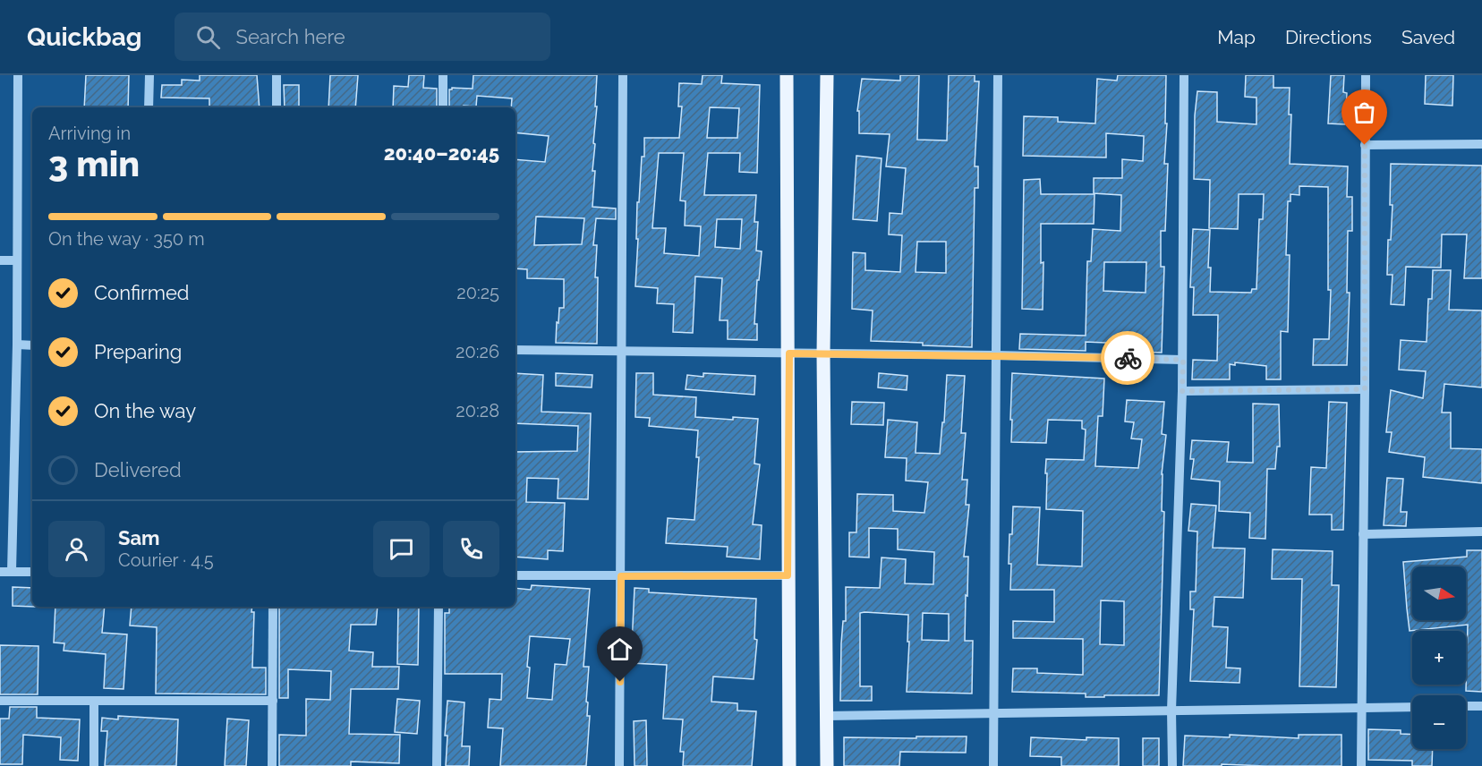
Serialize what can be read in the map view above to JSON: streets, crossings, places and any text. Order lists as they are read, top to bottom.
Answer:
{
  "north": "right",
  "page": {
    "header": "Quickbag",
    "search": "Search here",
    "nav": ["Map", "Directions", "Saved"],
    "heading": ["3 min", "Arriving in", "20:40–20:45"],
    "panel": ["Sam", "Courier · 4.5"],
    "bar": "On the way · 350 m",
    "list": [
      ["Confirmed", "20:25"],
      ["Preparing", "20:26"],
      ["On the way", "20:28"],
      "Delivered"
    ],
    "map_buttons": ["+", "−"]
  }
}
